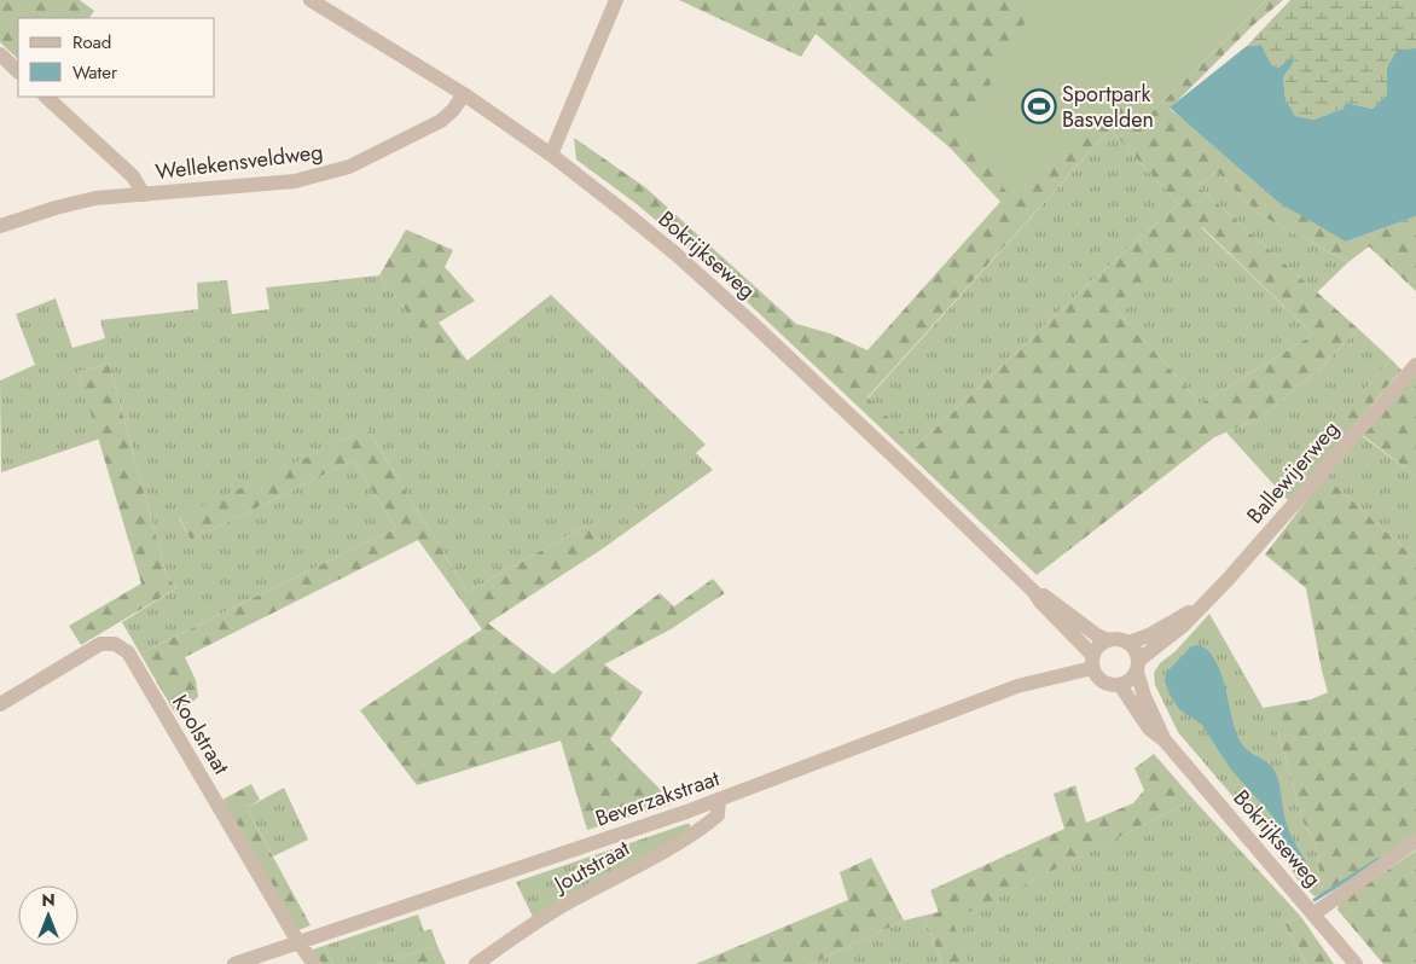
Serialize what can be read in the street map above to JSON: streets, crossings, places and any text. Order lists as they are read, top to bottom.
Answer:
{
  "streets": {
    "street": [
      "Wellekensveldweg",
      "Bokrijkseweg",
      "Ballewijerweg",
      "Koolstraat",
      "Beverzakstraat",
      "Joutstraat"
    ]
  },
  "crossings": [
    ["Wellekensveldweg", "Bokrijkseweg"],
    ["Bokrijkseweg", "Ballewijerweg"],
    ["Bokrijkseweg", "Beverzakstraat"],
    ["Ballewijerweg", "Beverzakstraat"],
    ["Koolstraat", "Beverzakstraat"],
    ["Beverzakstraat", "Joutstraat"]
  ],
  "places": {
    "sports": ["Sportpark Basvelden"]
  },
  "legend": ["Road", "Water"],
  "north": "top"
}
